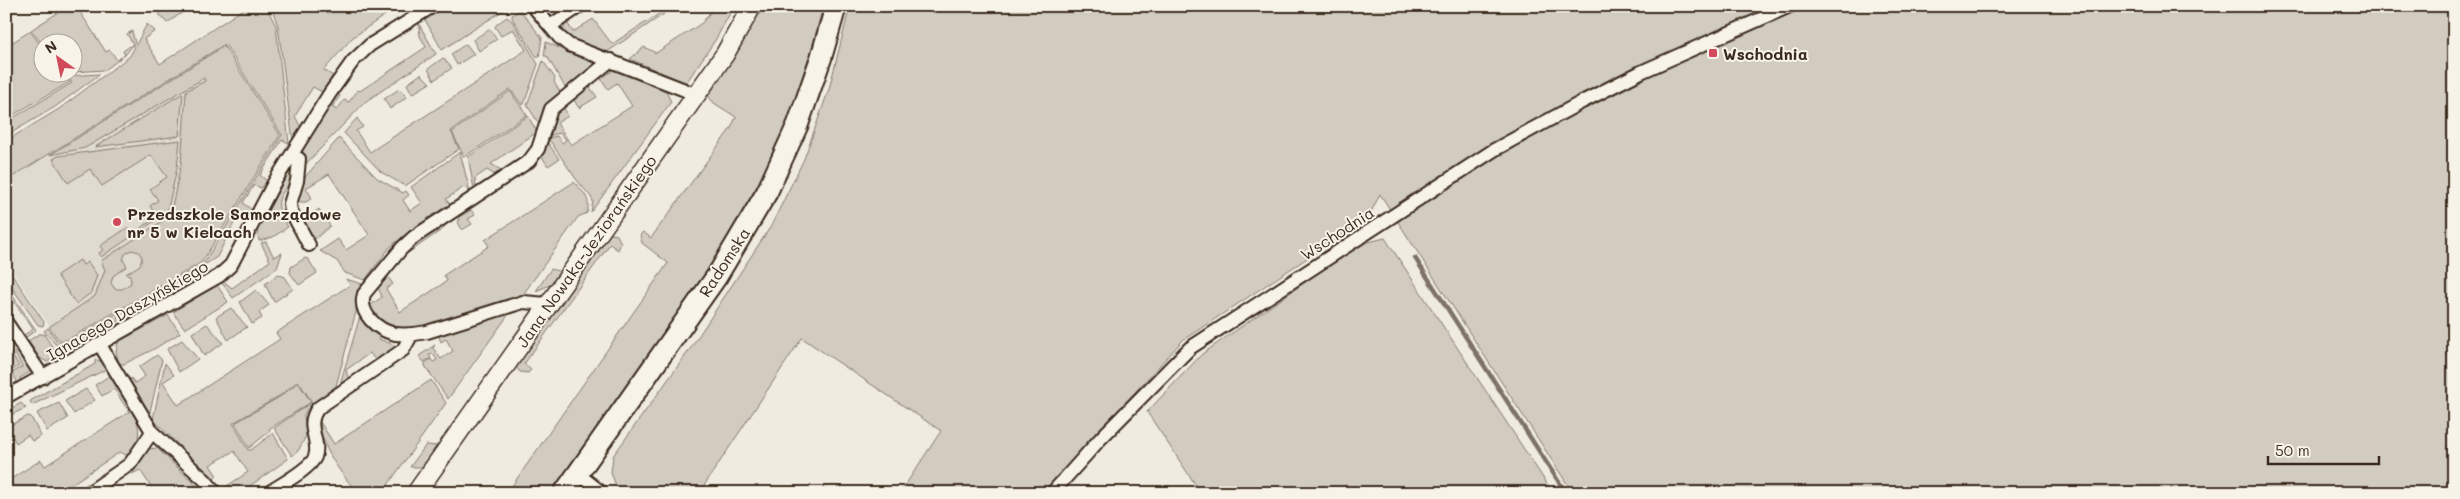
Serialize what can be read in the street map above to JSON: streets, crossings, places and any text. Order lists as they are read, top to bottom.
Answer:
{
  "streets": {
    "main road": ["Radomska"],
    "street": ["Wschodnia", "Jana Nowaka-Jeziorańskiego", "Ignacego Daszyńskiego"]
  },
  "places": {
    "transit": ["Wschodnia"],
    "other": ["Przedszkole Samorządowe nr 5 w Kielcach"]
  },
  "scale_bar": "50 m",
  "north": "top left"
}
